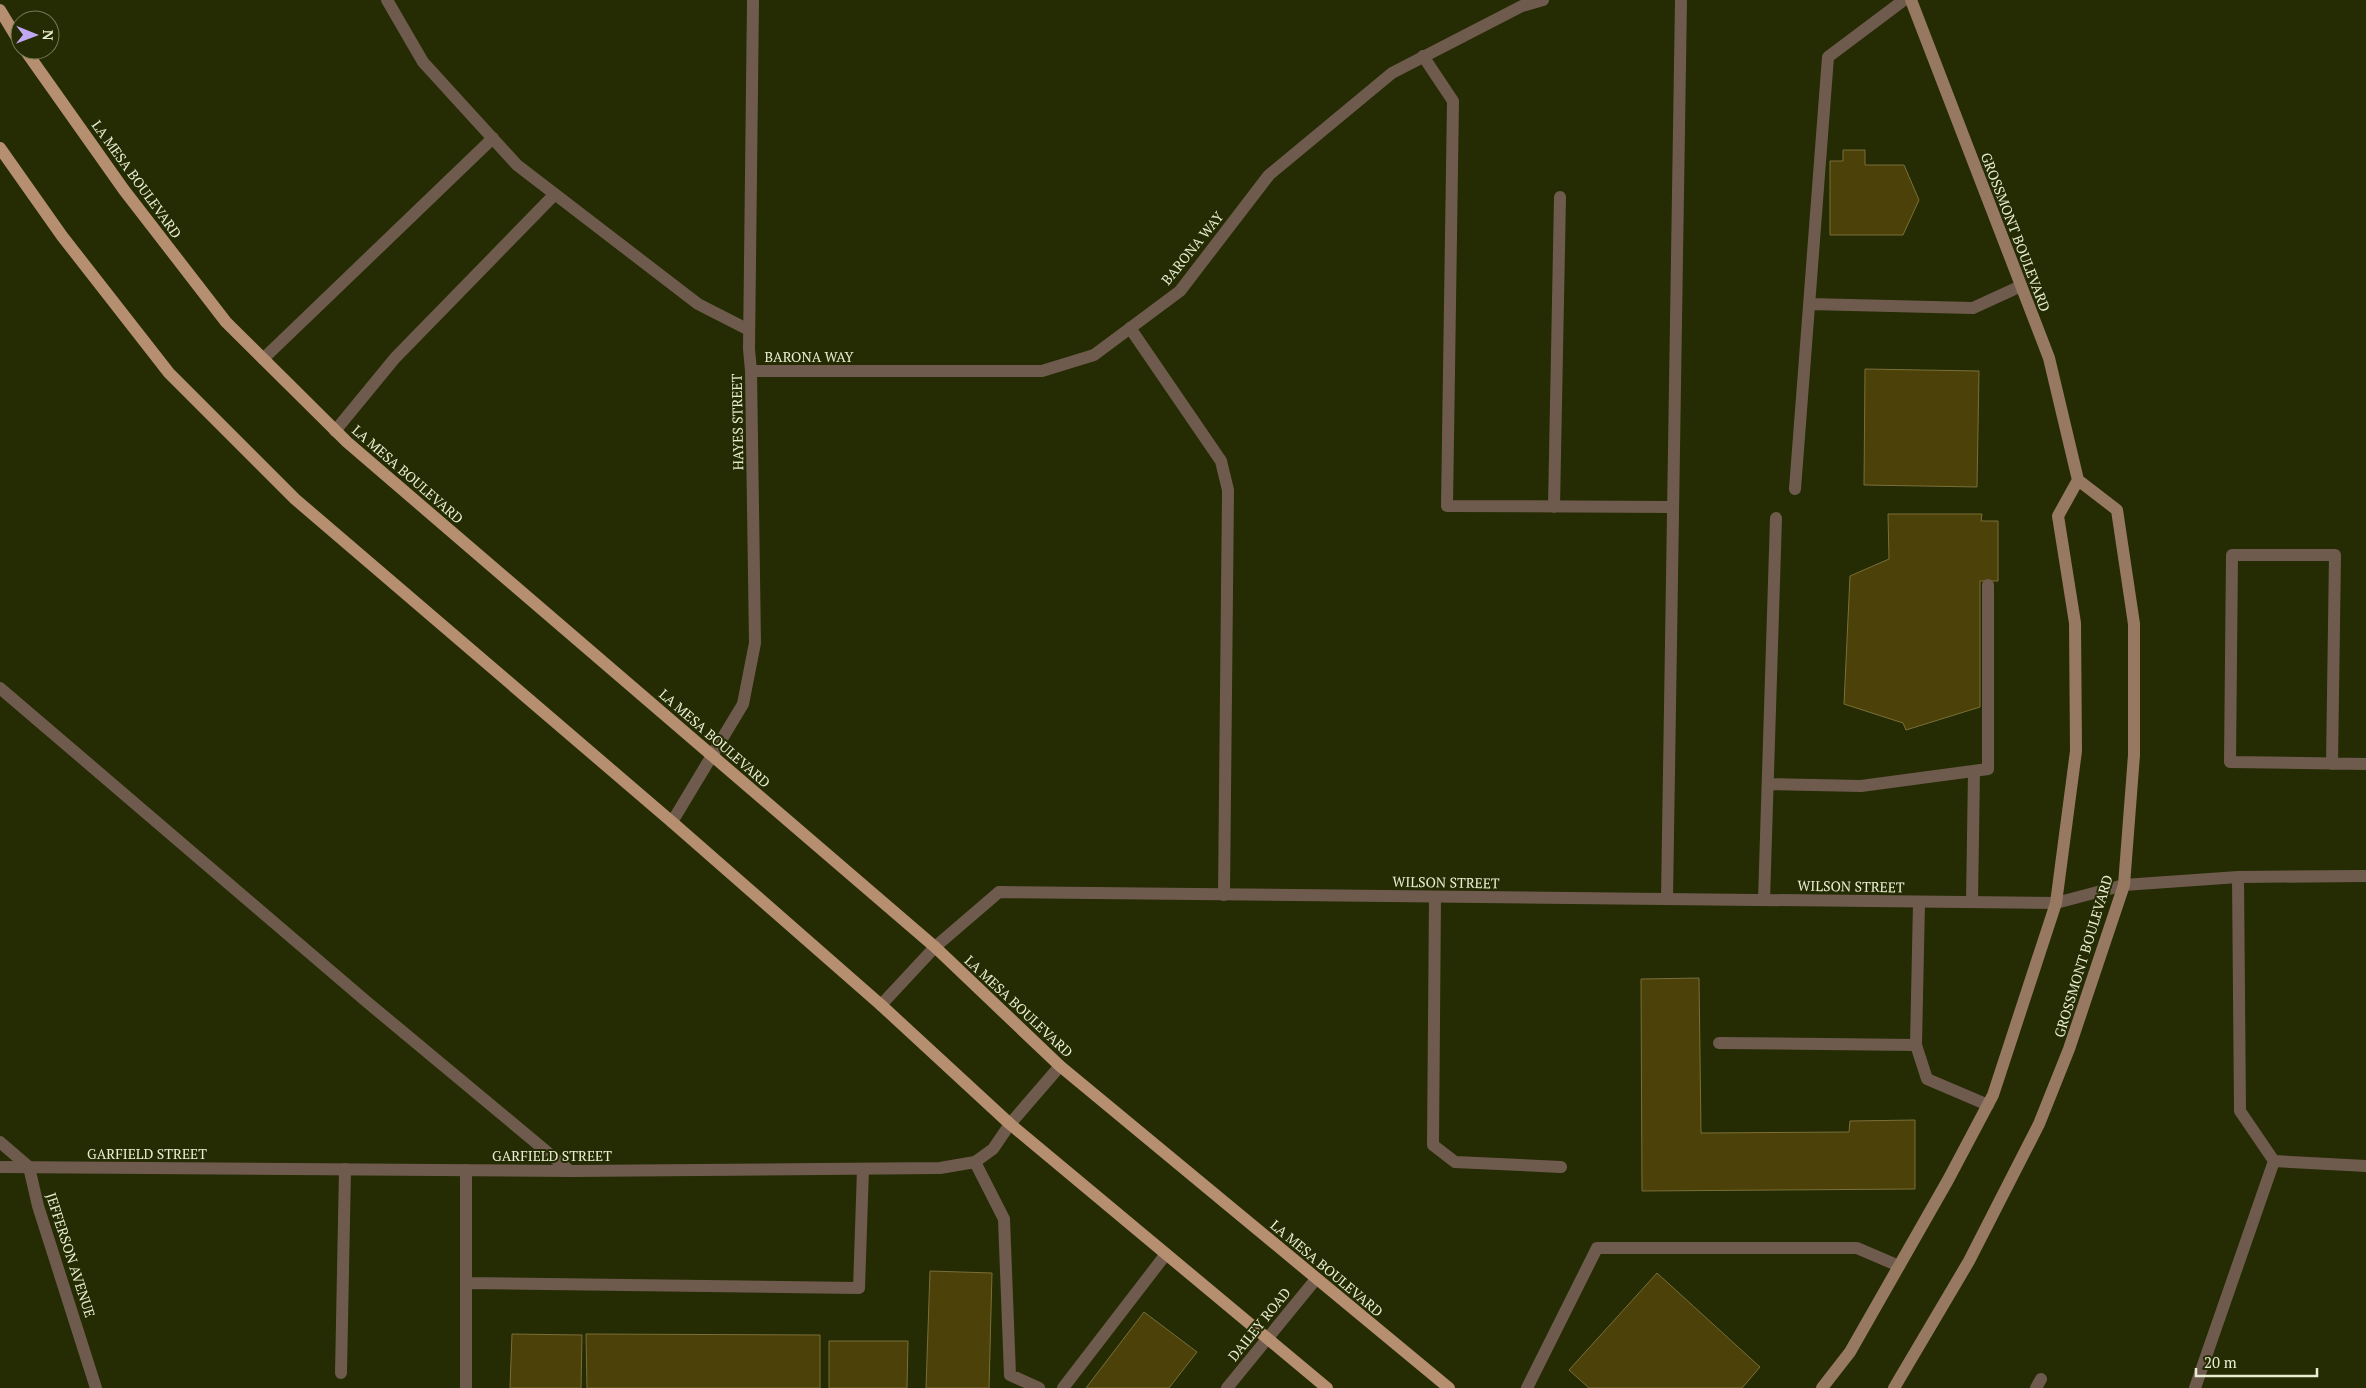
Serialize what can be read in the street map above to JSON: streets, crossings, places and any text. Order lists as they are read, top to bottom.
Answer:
{
  "streets": {
    "main road": ["LA MESA BOULEVARD", "GROSSMONT BOULEVARD"],
    "street": [
      "BARONA WAY",
      "HAYES STREET",
      "WILSON STREET",
      "GARFIELD STREET",
      "JEFFERSON AVENUE",
      "DAILEY ROAD"
    ]
  },
  "crossings": [
    ["LA MESA BOULEVARD", "HAYES STREET"],
    ["LA MESA BOULEVARD", "WILSON STREET"],
    ["LA MESA BOULEVARD", "GARFIELD STREET"],
    ["LA MESA BOULEVARD", "DAILEY ROAD"],
    ["GROSSMONT BOULEVARD", "WILSON STREET"],
    ["BARONA WAY", "HAYES STREET"],
    ["GARFIELD STREET", "JEFFERSON AVENUE"]
  ],
  "scale_bar": "20 m",
  "north": "right"
}
